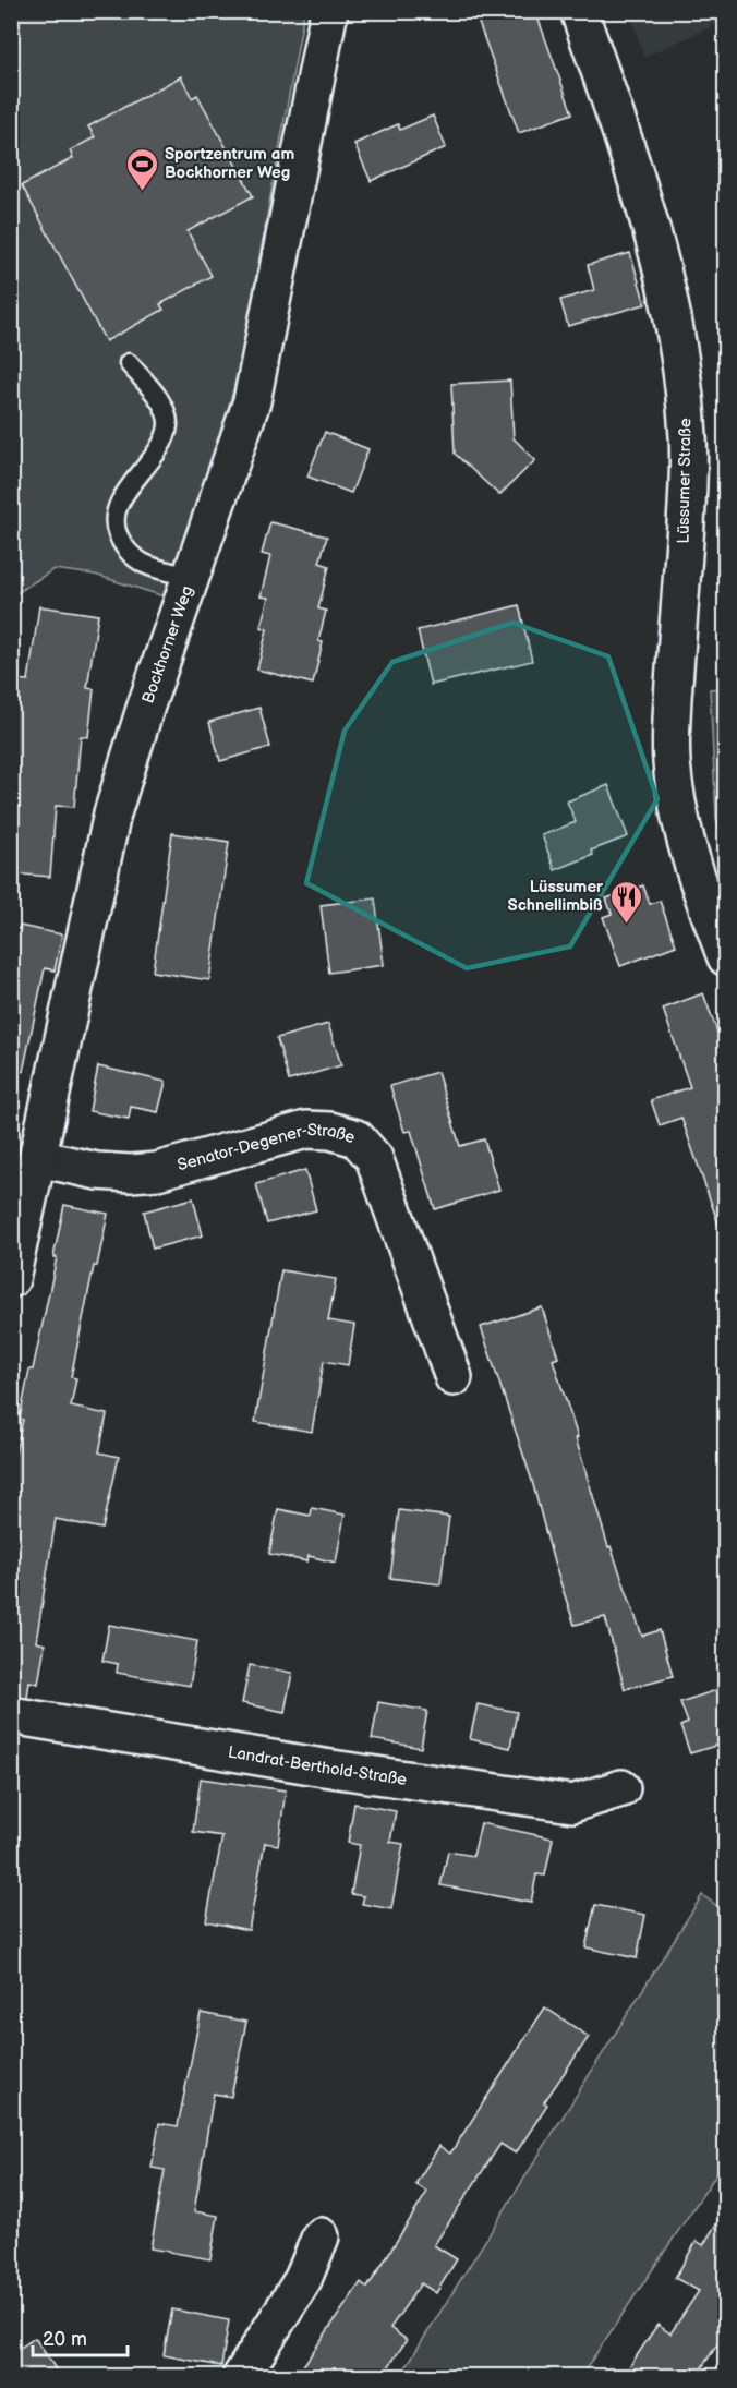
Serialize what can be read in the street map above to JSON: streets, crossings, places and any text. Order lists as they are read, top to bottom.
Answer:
{
  "streets": {
    "street": [
      "Lüssumer Straße",
      "Bockhorner Weg",
      "Senator-Degener-Straße",
      "Landrat-Berthold-Straße"
    ]
  },
  "crossings": [
    ["Bockhorner Weg", "Senator-Degener-Straße"]
  ],
  "places": {
    "sports": ["Sportzentrum am Bockhorner Weg"],
    "restaurant": ["Lüssumer Schnellimbiß"]
  },
  "scale_bar": "20 m"
}
